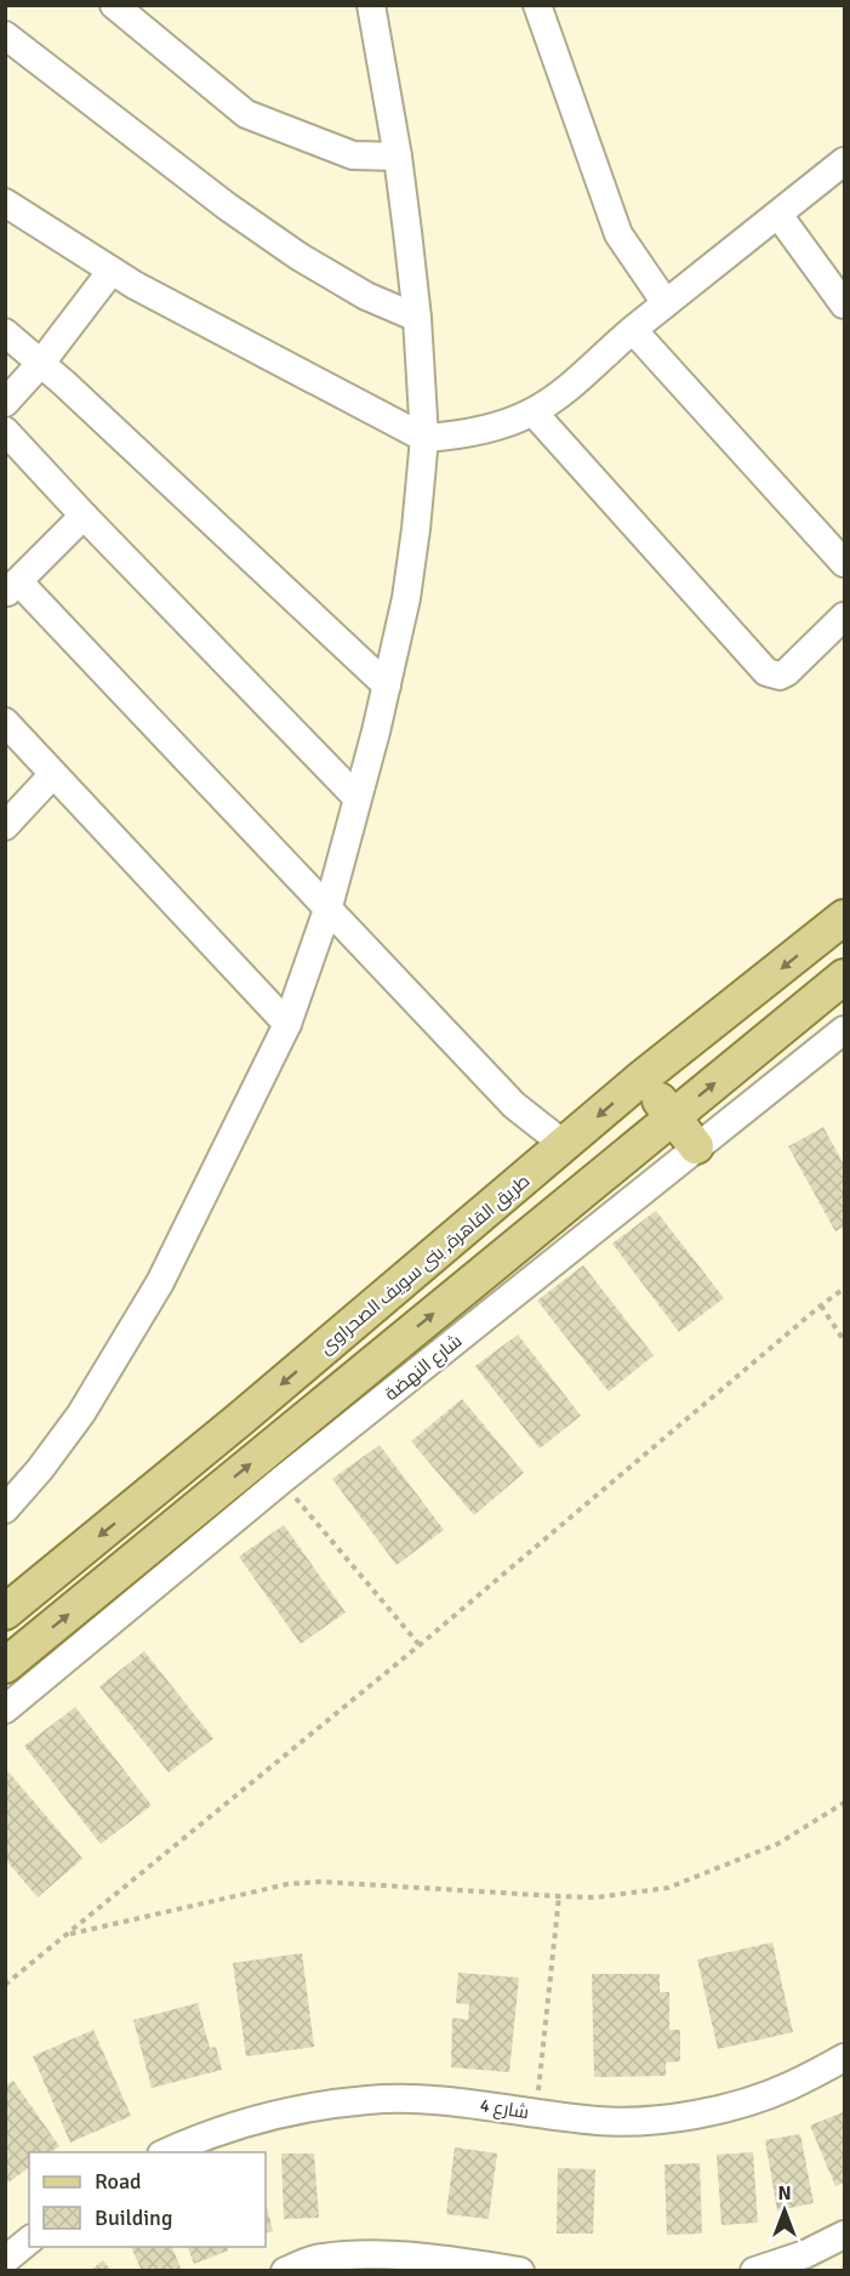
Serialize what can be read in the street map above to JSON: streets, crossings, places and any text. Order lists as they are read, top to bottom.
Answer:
{
  "streets": {
    "main road": ["طريق القاهرة, بنى سويف الصحراوى"],
    "street": ["شارع النهضة", "شارع 4"]
  },
  "legend": ["Road", "Building"],
  "north": "top"
}
